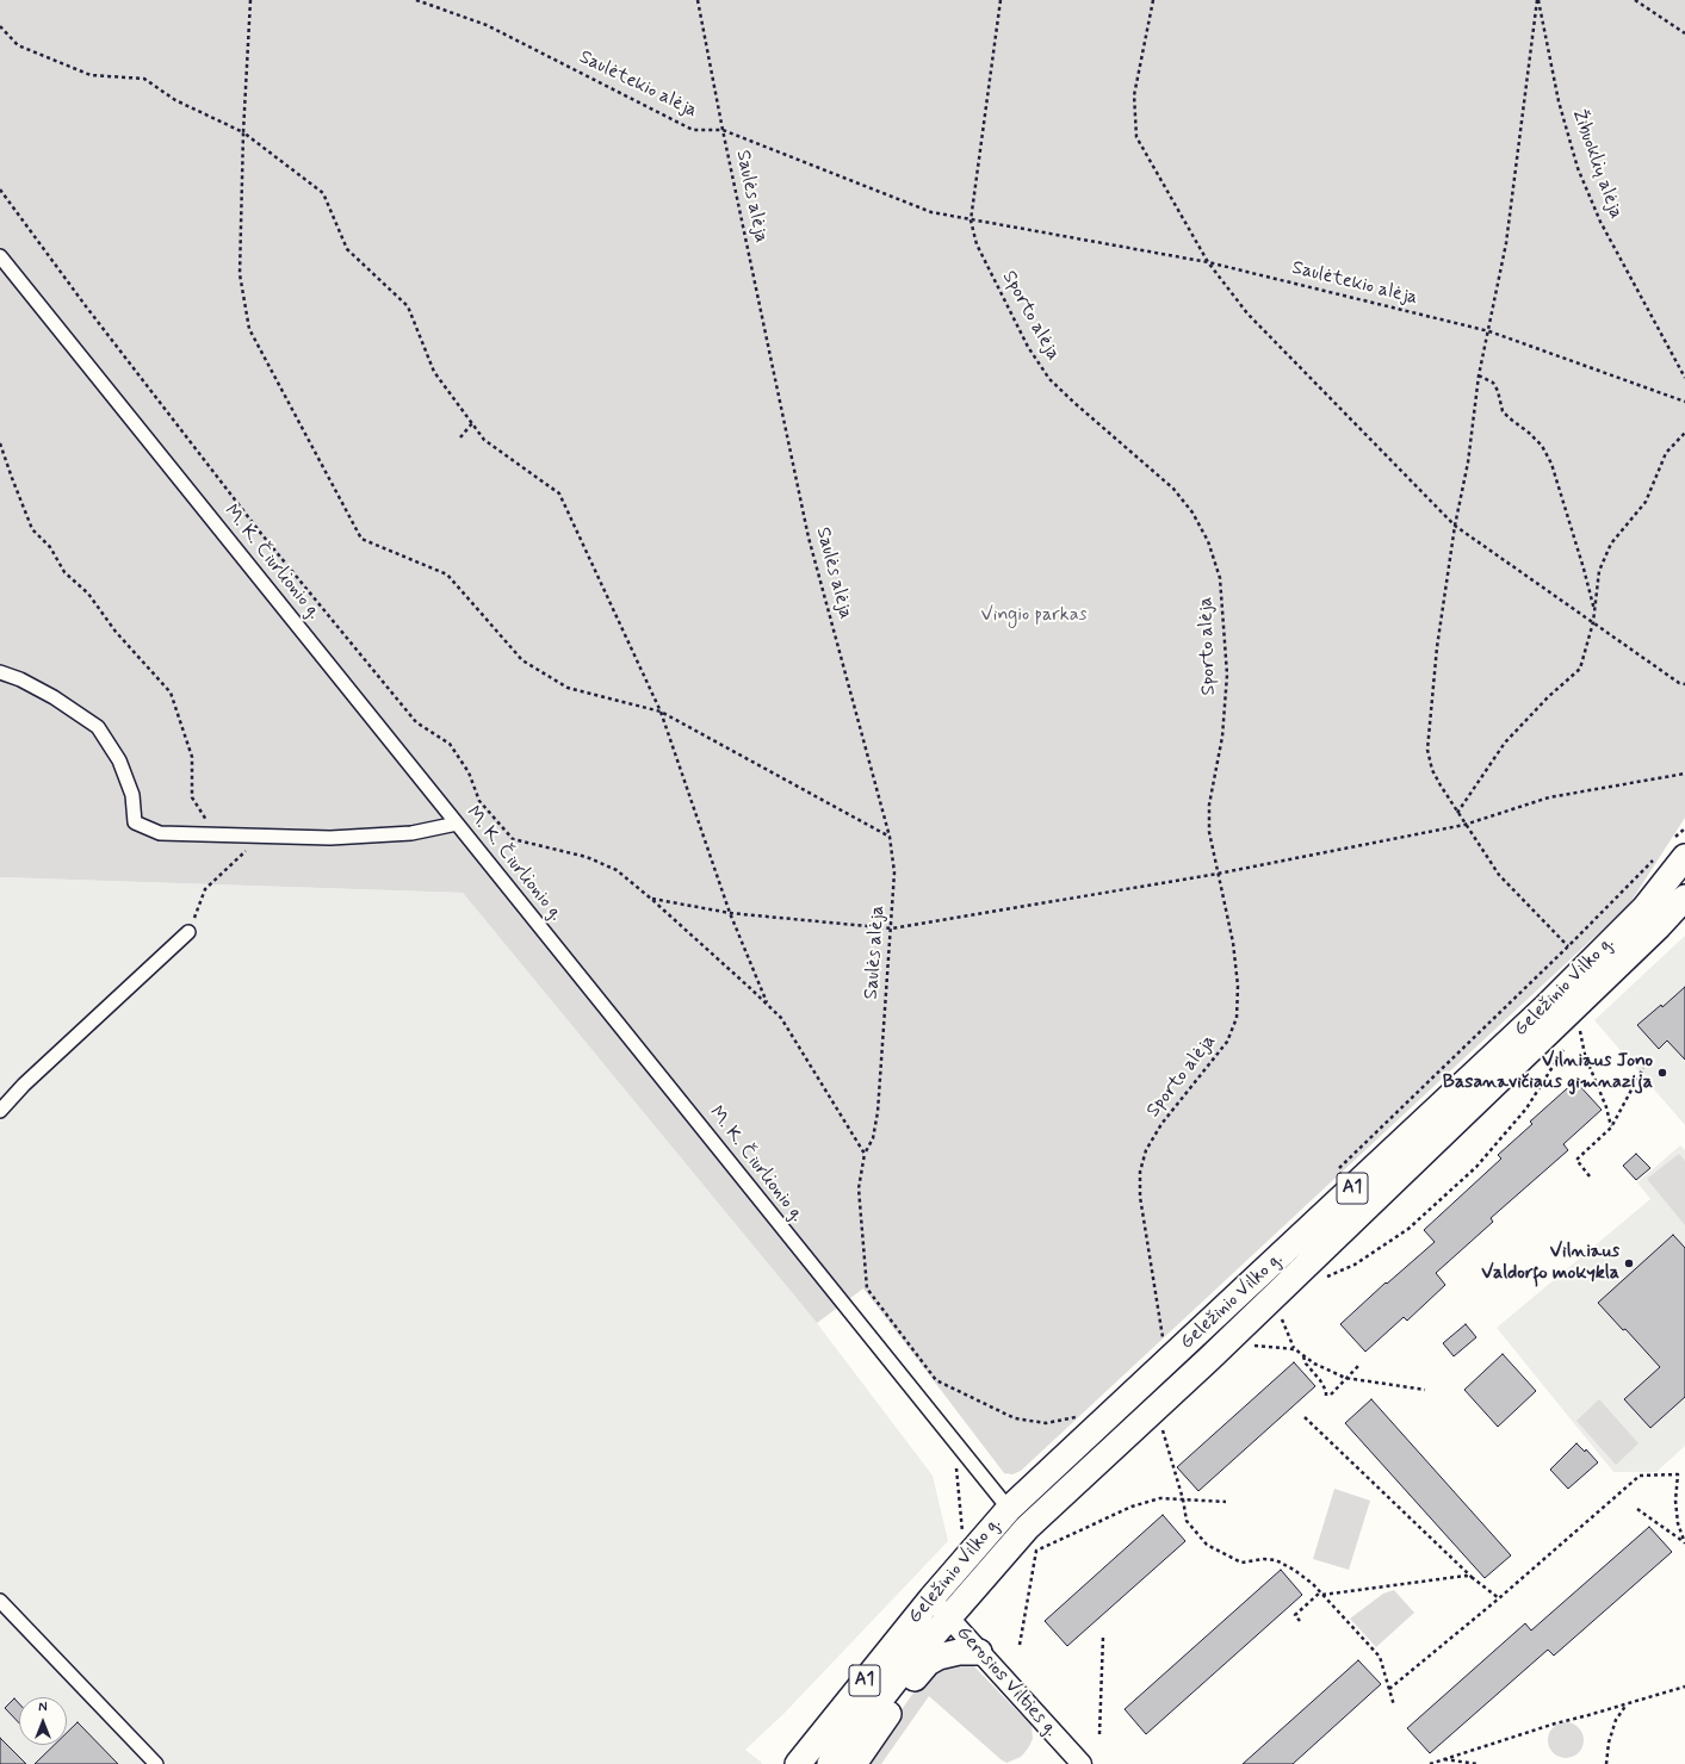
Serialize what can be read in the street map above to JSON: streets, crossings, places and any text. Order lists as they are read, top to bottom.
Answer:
{
  "streets": {
    "highway": ["Geležinio Vilko g.", "A1"],
    "main road": ["Gerosios Vilties g."],
    "street": ["M. K. Čiurlionio g."],
    "path": [
      "Saulėtekio alėja",
      "Žibuoklių alėja",
      "Saulės alėja",
      "Sporto alėja"
    ]
  },
  "crossings": [
    ["Saulėtekio alėja", "Saulės alėja"],
    ["Saulėtekio alėja", "Sporto alėja"],
    ["M. K. Čiurlionio g.", "Geležinio Vilko g."],
    ["Geležinio Vilko g.", "Gerosios Vilties g."]
  ],
  "parks": ["Vingio parkas"],
  "places": ["Vilniaus Jono Basanavičiaus gimnazija", "Vilniaus Valdorfo mokykla"],
  "north": "top"
}
